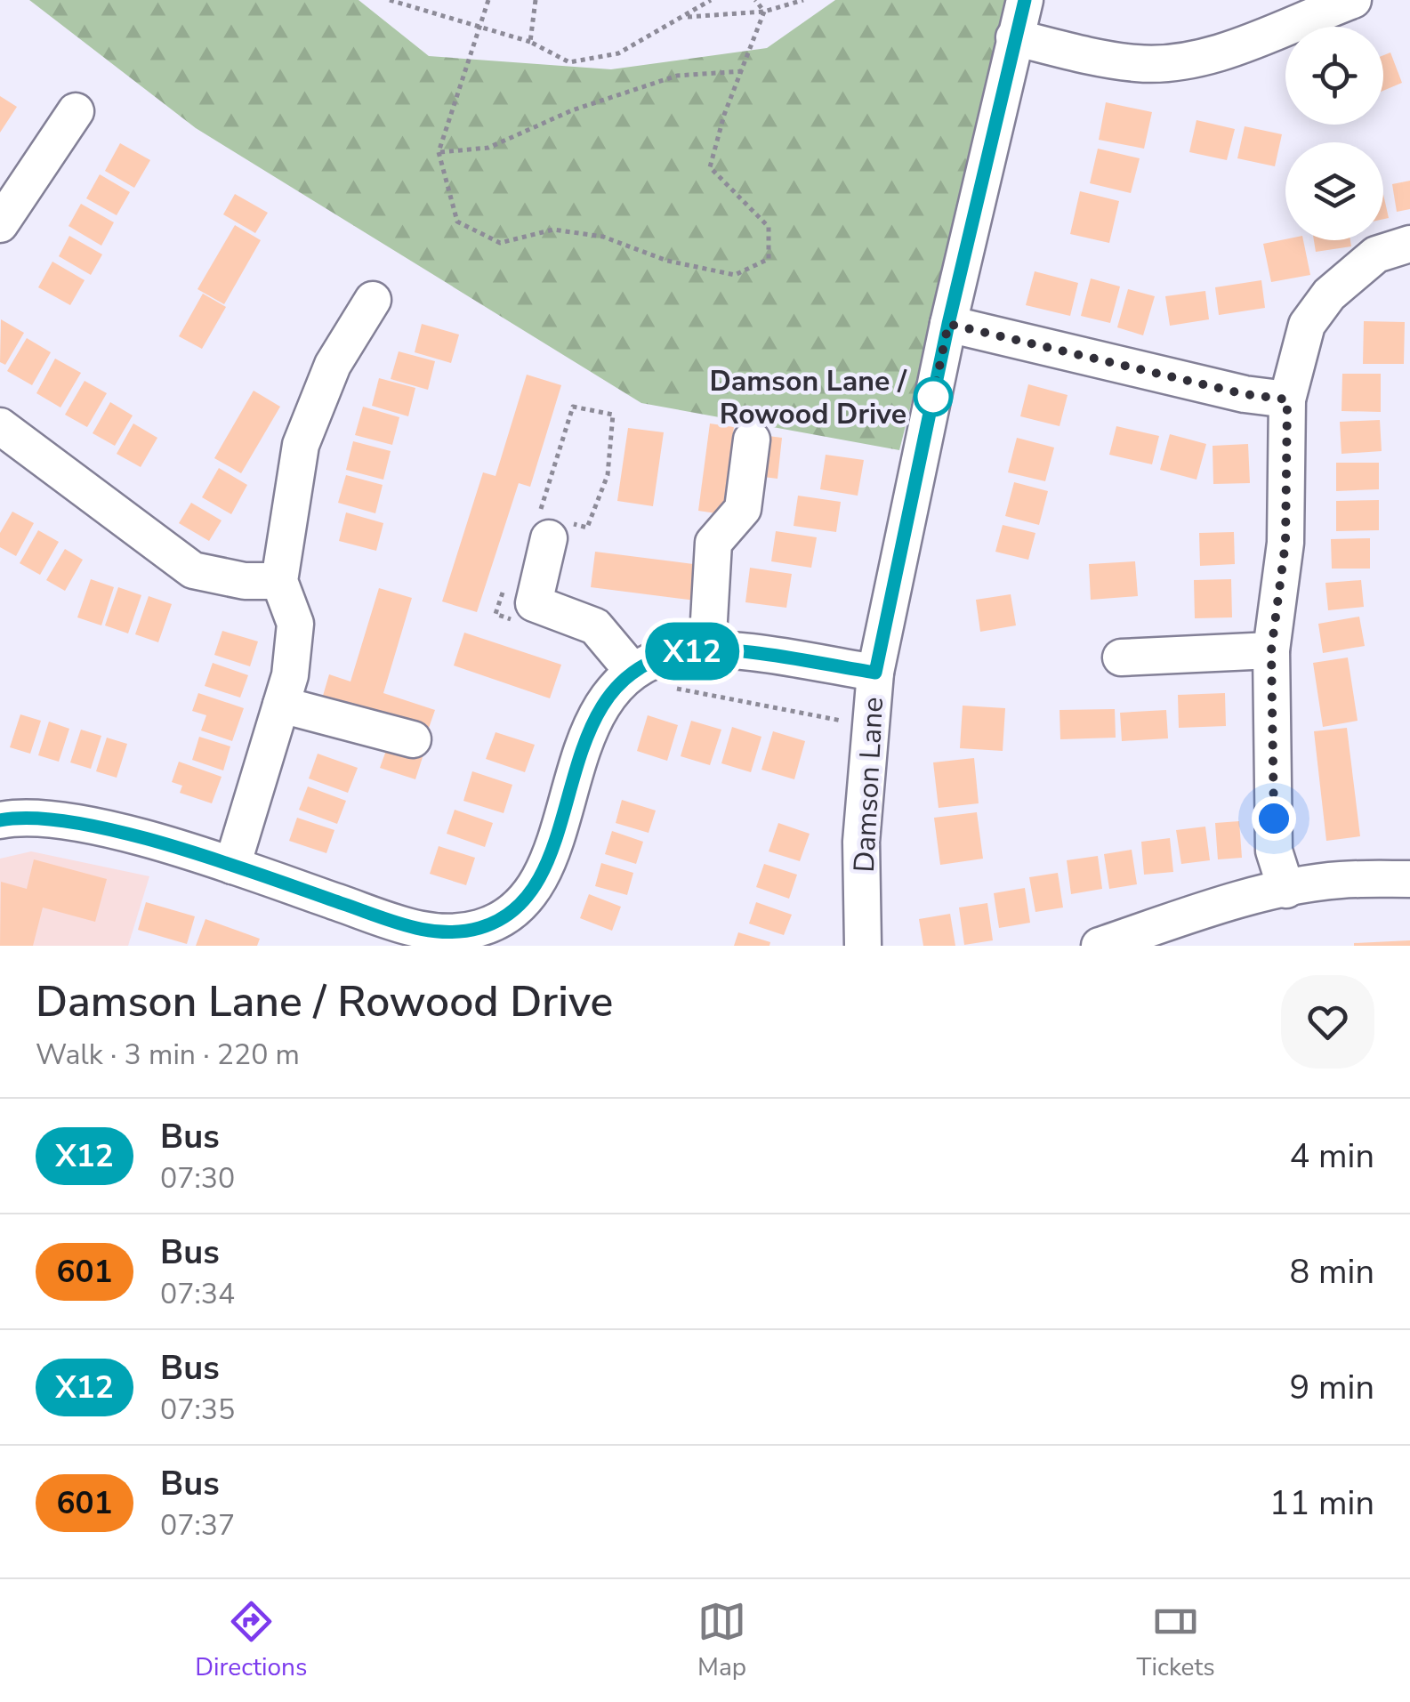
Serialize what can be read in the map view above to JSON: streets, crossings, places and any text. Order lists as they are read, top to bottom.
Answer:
{
  "streets": {
    "street": ["Damson Lane"]
  },
  "places": ["Damson Lane / Rowood Drive"],
  "lines": ["bus line X12"],
  "page": {
    "on_map": "X12",
    "heading": ["Damson Lane / Rowood Drive", "Walk · 3 min · 220 m"],
    "list": [
      {
        "mark": "X12",
        "name": "Bus",
        "note": "07:30",
        "value": "4 min"
      },
      {
        "mark": "601",
        "name": "Bus",
        "note": "07:34",
        "value": "8 min"
      },
      {
        "mark": "X12",
        "name": "Bus",
        "note": "07:35",
        "value": "9 min"
      },
      {
        "mark": "601",
        "name": "Bus",
        "note": "07:37",
        "value": "11 min"
      }
    ],
    "tabs": ["Directions", "Map", "Tickets"]
  }
}
